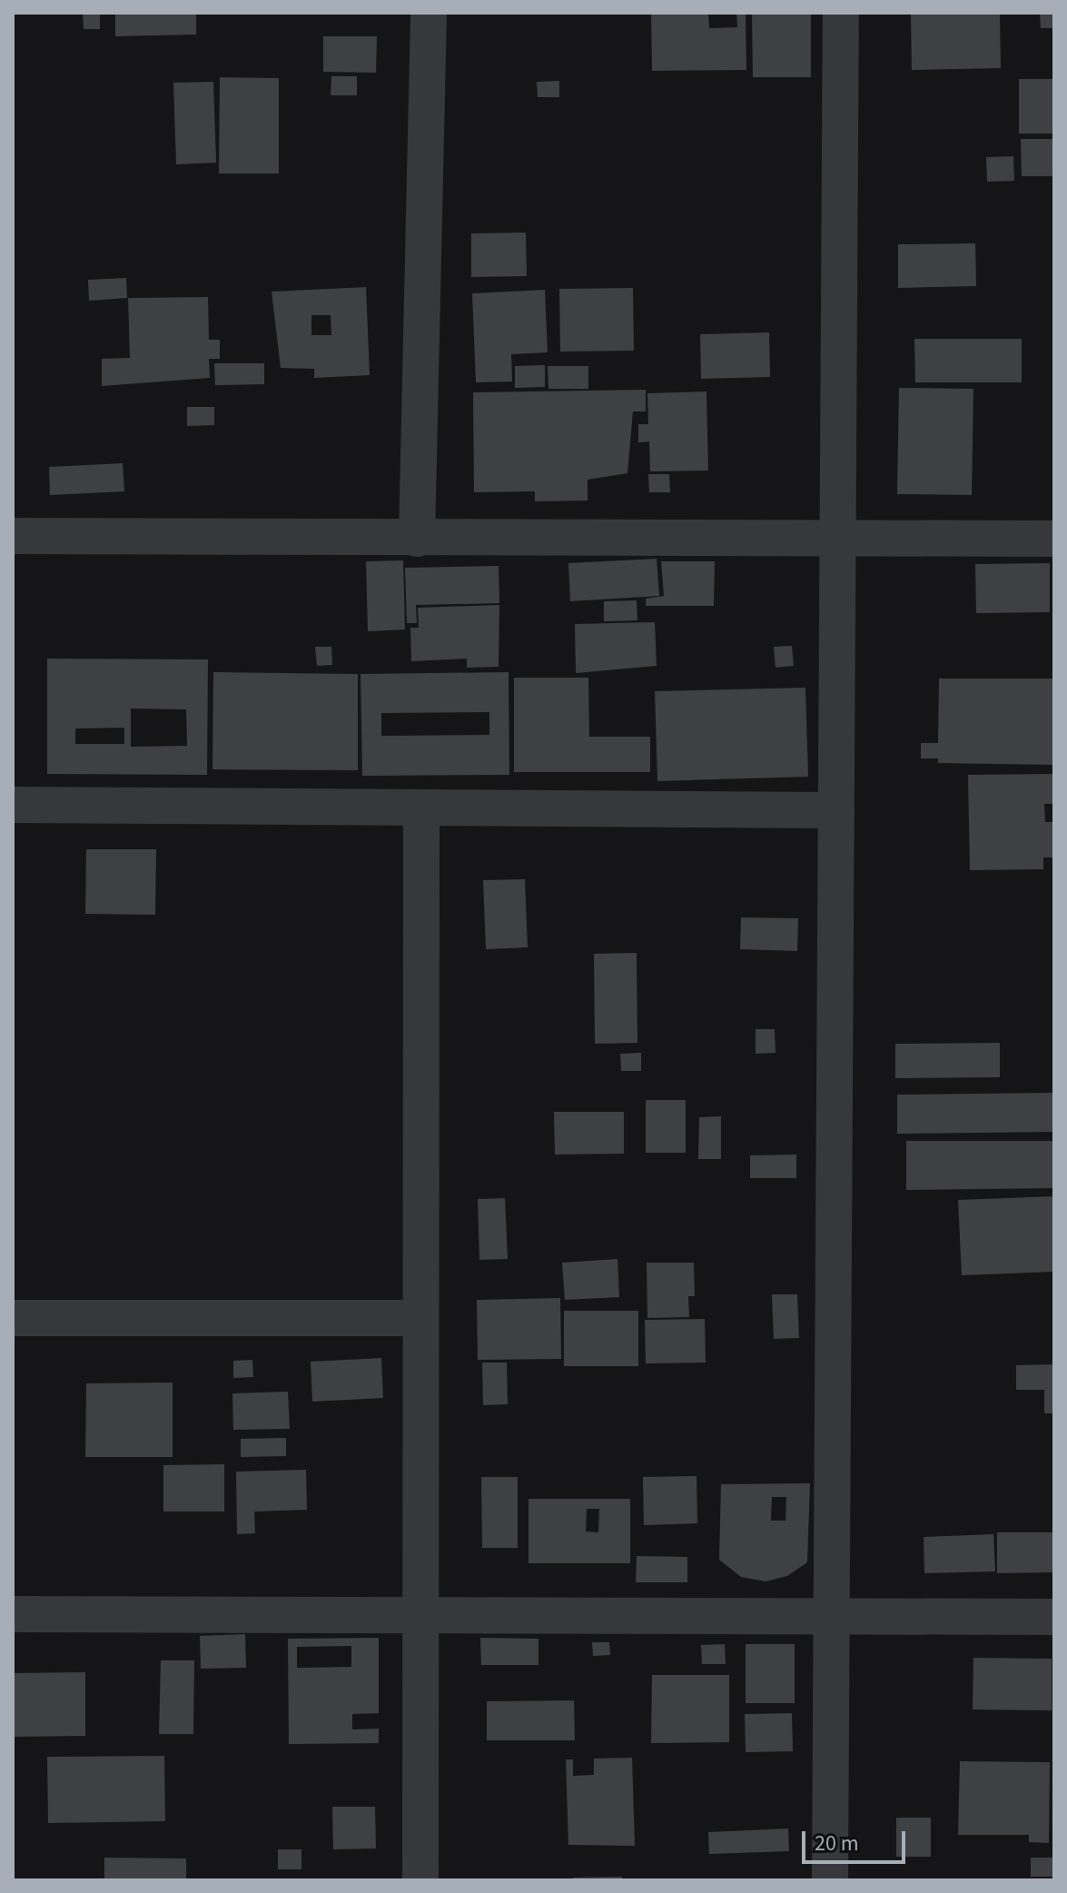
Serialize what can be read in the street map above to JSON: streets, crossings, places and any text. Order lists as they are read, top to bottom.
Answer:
{
  "scale_bar": "20 m"
}
